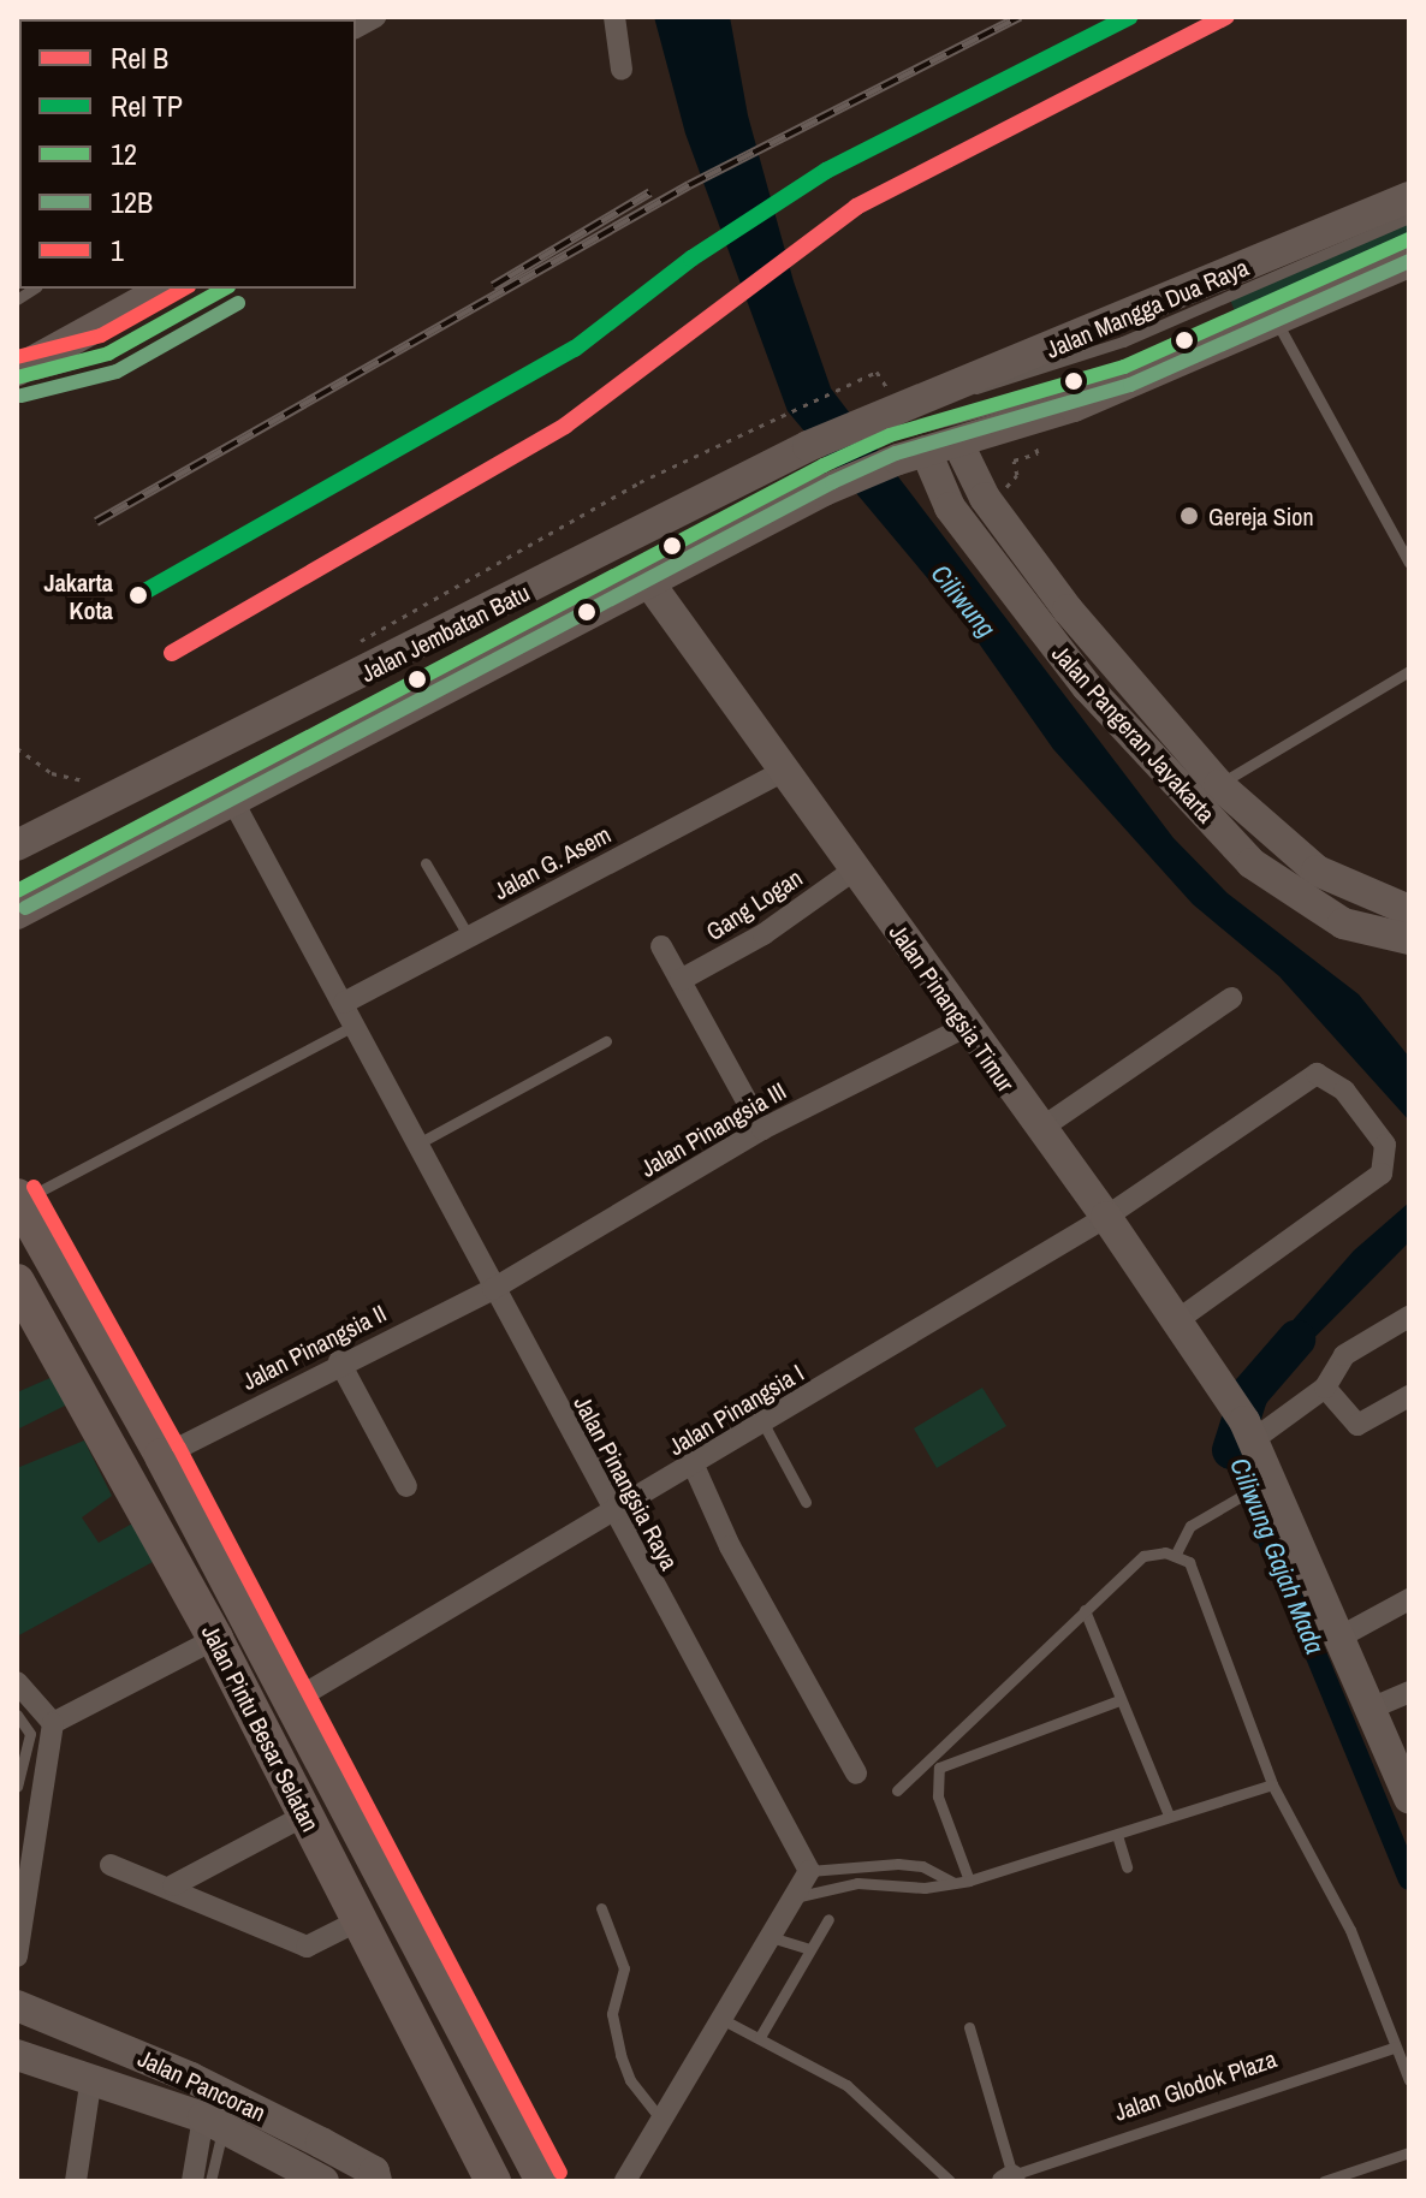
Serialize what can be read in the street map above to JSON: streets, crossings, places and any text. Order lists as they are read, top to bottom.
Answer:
{
  "streets": {
    "main road": [
      "Jalan Mangga Dua Raya",
      "Jalan Jembatan Batu",
      "Jalan Pangeran Jayakarta",
      "Jalan Pinangsia Timur",
      "Jalan Pintu Besar Selatan",
      "Jalan Pancoran"
    ],
    "street": [
      "Jalan G. Asem",
      "Gang Logan",
      "Jalan Pinangsia III",
      "Jalan Pinangsia II",
      "Jalan Pinangsia I",
      "Jalan Pinangsia Raya"
    ],
    "lane": ["Jalan Glodok Plaza"]
  },
  "crossings": [
    ["Jalan Mangga Dua Raya", "Jalan Pangeran Jayakarta"],
    ["Jalan Jembatan Batu", "Jalan Pinangsia Timur"],
    ["Jalan Jembatan Batu", "Jalan Pinangsia Raya"],
    ["Jalan G. Asem", "Jalan Pinangsia Timur"],
    ["Jalan G. Asem", "Jalan Pinangsia Raya"],
    ["Gang Logan", "Jalan Pinangsia Timur"],
    ["Jalan Pinangsia Timur", "Jalan Pinangsia III"],
    ["Jalan Pinangsia Timur", "Jalan Pinangsia I"],
    ["Jalan Pinangsia III", "Jalan Pinangsia II"],
    ["Jalan Pinangsia III", "Jalan Pinangsia Raya"],
    ["Jalan Pinangsia II", "Jalan Pinangsia Raya"],
    ["Jalan Pinangsia II", "Jalan Pintu Besar Selatan"],
    ["Jalan Pinangsia I", "Jalan Pinangsia Raya"],
    ["Jalan Pinangsia I", "Jalan Pintu Besar Selatan"]
  ],
  "water": ["Ciliwung", "Ciliwung Gajah Mada"],
  "places": ["Gereja Sion", "Jakarta Kota"],
  "lines": [
    "rail line B",
    "rail line TP",
    "transit line 12",
    "transit line 12B",
    "transit line 1"
  ],
  "legend": [
    "Rel B",
    "Rel TP",
    "12",
    "12B",
    "1"
  ]
}
